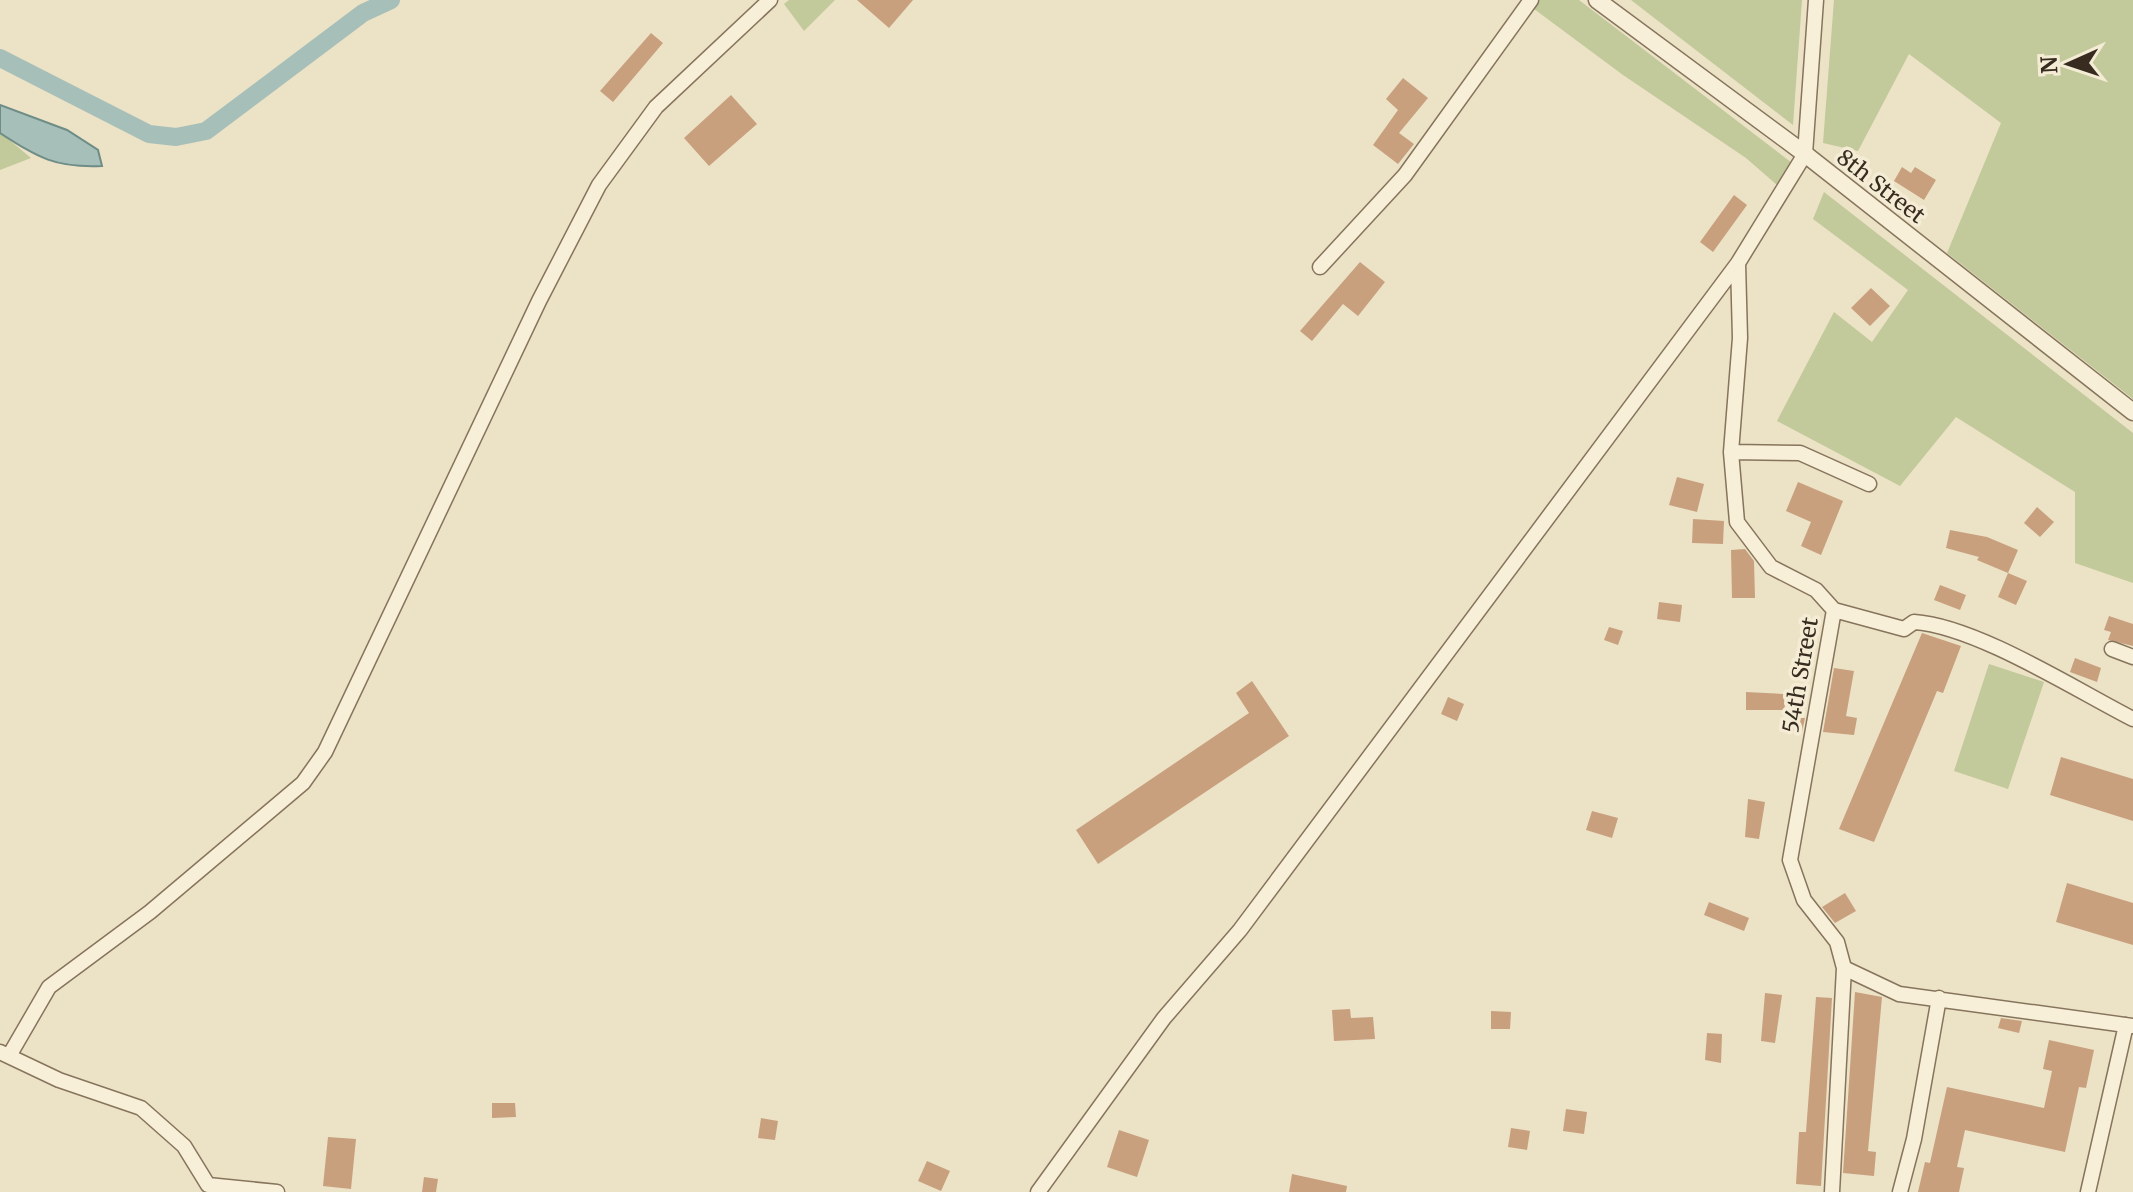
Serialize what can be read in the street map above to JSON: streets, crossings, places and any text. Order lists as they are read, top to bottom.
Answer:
{
  "streets": {
    "street": ["8th Street", "54th Street"]
  },
  "north": "left"
}
